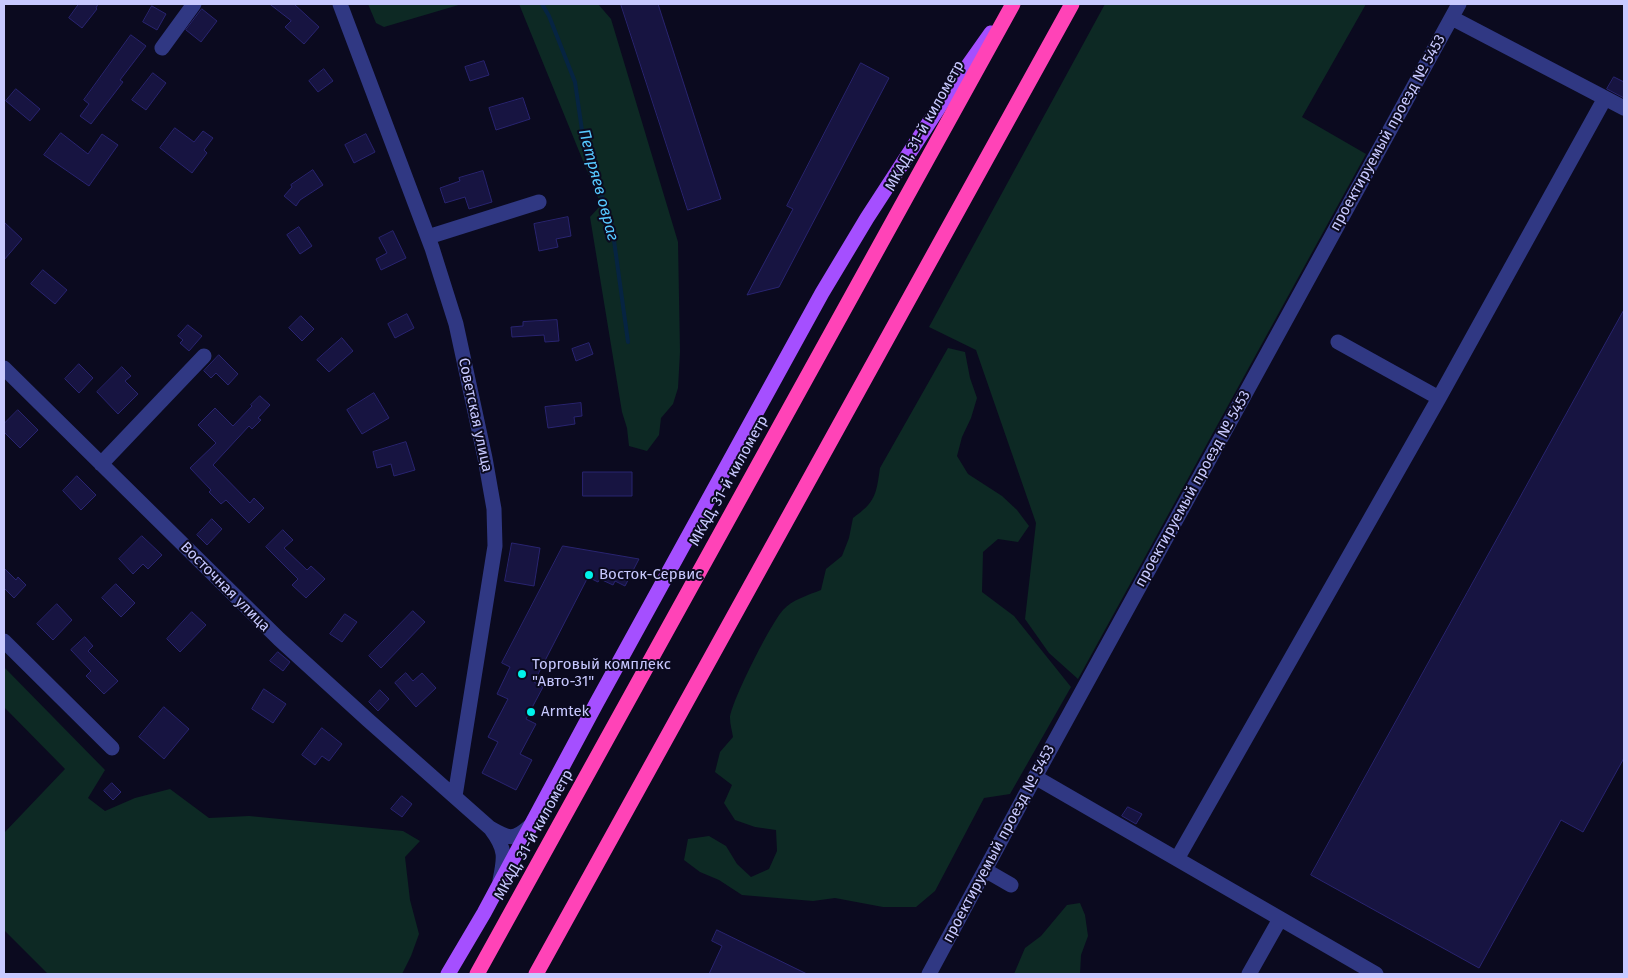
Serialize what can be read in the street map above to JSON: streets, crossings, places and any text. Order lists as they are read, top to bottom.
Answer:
{
  "streets": {
    "highway": ["МКАД, 31-й километр"],
    "street": ["проектируемый проезд № 5453", "Советская улица", "Восточная улица"]
  },
  "crossings": [
    ["Советская улица", "Восточная улица"]
  ],
  "water": ["Петряев овраг"],
  "places": ["Восток-Сервис", "Торговый комплекс \"Авто-31\"", "Armtek"]
}
